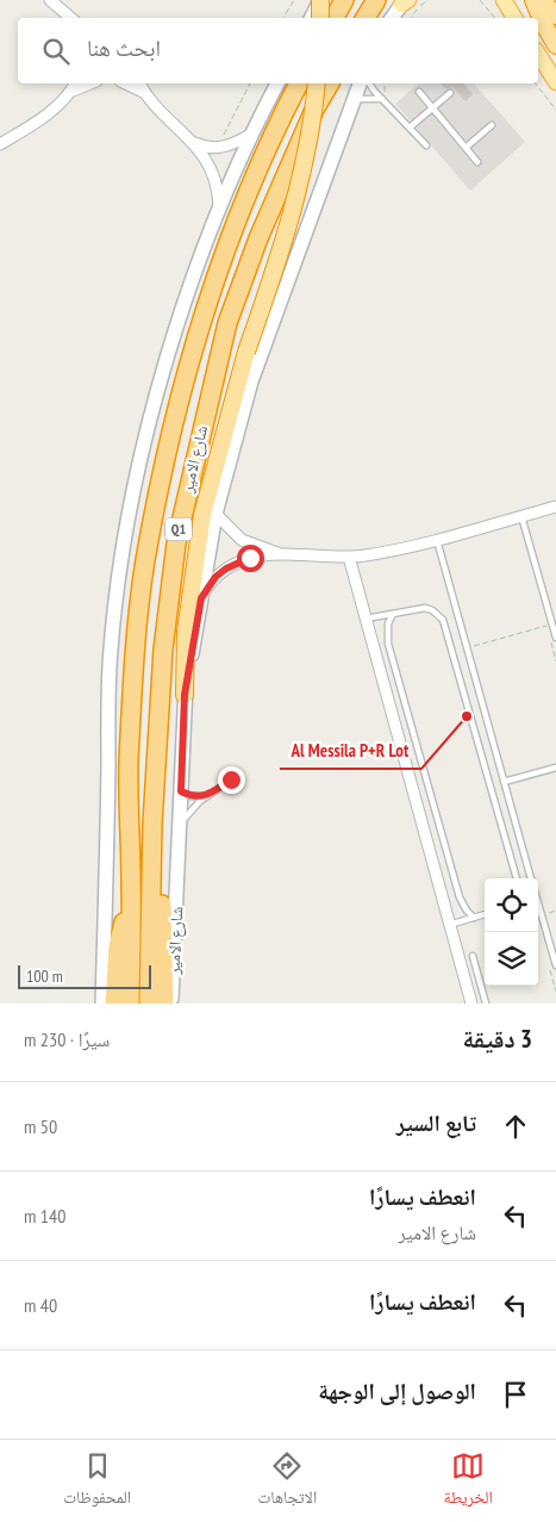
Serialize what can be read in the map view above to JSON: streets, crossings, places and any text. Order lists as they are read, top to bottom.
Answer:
{
  "streets": {
    "highway": ["شارع الامير", "Q1"]
  },
  "places": ["Al Messila P+R Lot"],
  "scale_bar": "100 m",
  "page": {
    "search": "ابحث هنا",
    "scale": "100 m",
    "heading": ["3 دقيقة", "سيرًا · 230 m"],
    "list": [
      ["تابع السير", "50 m"],
      ["انعطف يسارًا", "شارع الامير", "140 m"],
      ["انعطف يسارًا", "40 m"],
      "الوصول إلى الوجهة"
    ],
    "nav": ["الخريطة", "الاتجاهات", "المحفوظات"]
  }
}
